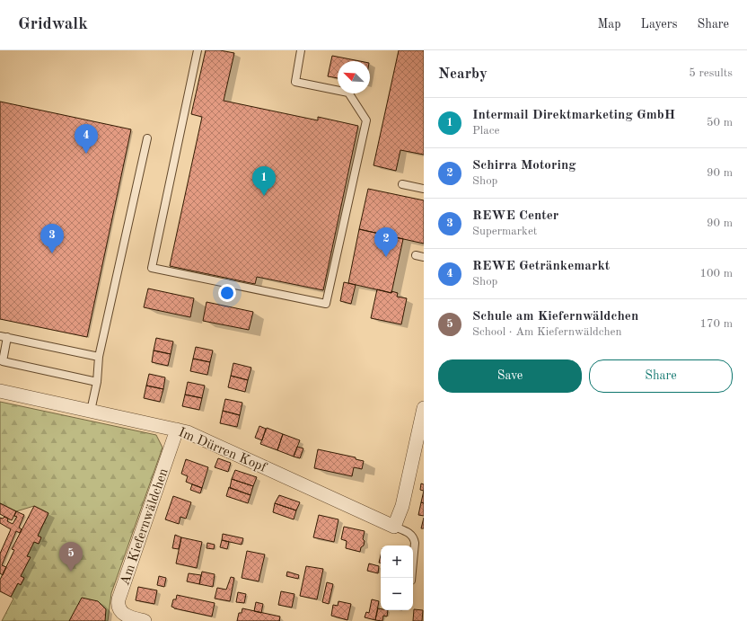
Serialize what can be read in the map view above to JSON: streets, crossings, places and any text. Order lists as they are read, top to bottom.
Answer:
{
  "streets": {
    "street": ["Im Dürren Kopf", "Am Kiefernwäldchen"]
  },
  "crossings": [
    ["Im Dürren Kopf", "Am Kiefernwäldchen"]
  ],
  "north": "top left",
  "page": {
    "header": "Gridwalk",
    "nav": ["Map", "Layers", "Share"],
    "heading": ["Nearby", "5 results"],
    "list": [
      {
        "mark": "1",
        "name": "Intermail Direktmarketing GmbH",
        "note": "Place",
        "value": "50 m"
      },
      {
        "mark": "2",
        "name": "Schirra Motoring",
        "note": "Shop",
        "value": "90 m"
      },
      {
        "mark": "3",
        "name": "REWE Center",
        "note": "Supermarket",
        "value": "90 m"
      },
      {
        "mark": "4",
        "name": "REWE Getränkemarkt",
        "note": "Shop",
        "value": "100 m"
      },
      {
        "mark": "5",
        "name": "Schule am Kiefernwäldchen",
        "note": "School · Am Kiefernwäldchen",
        "value": "170 m"
      }
    ],
    "pins": [
      "4",
      "1",
      "3",
      "2",
      "5"
    ],
    "buttons": ["Save", "Share"],
    "map_buttons": ["+", "−"]
  }
}
